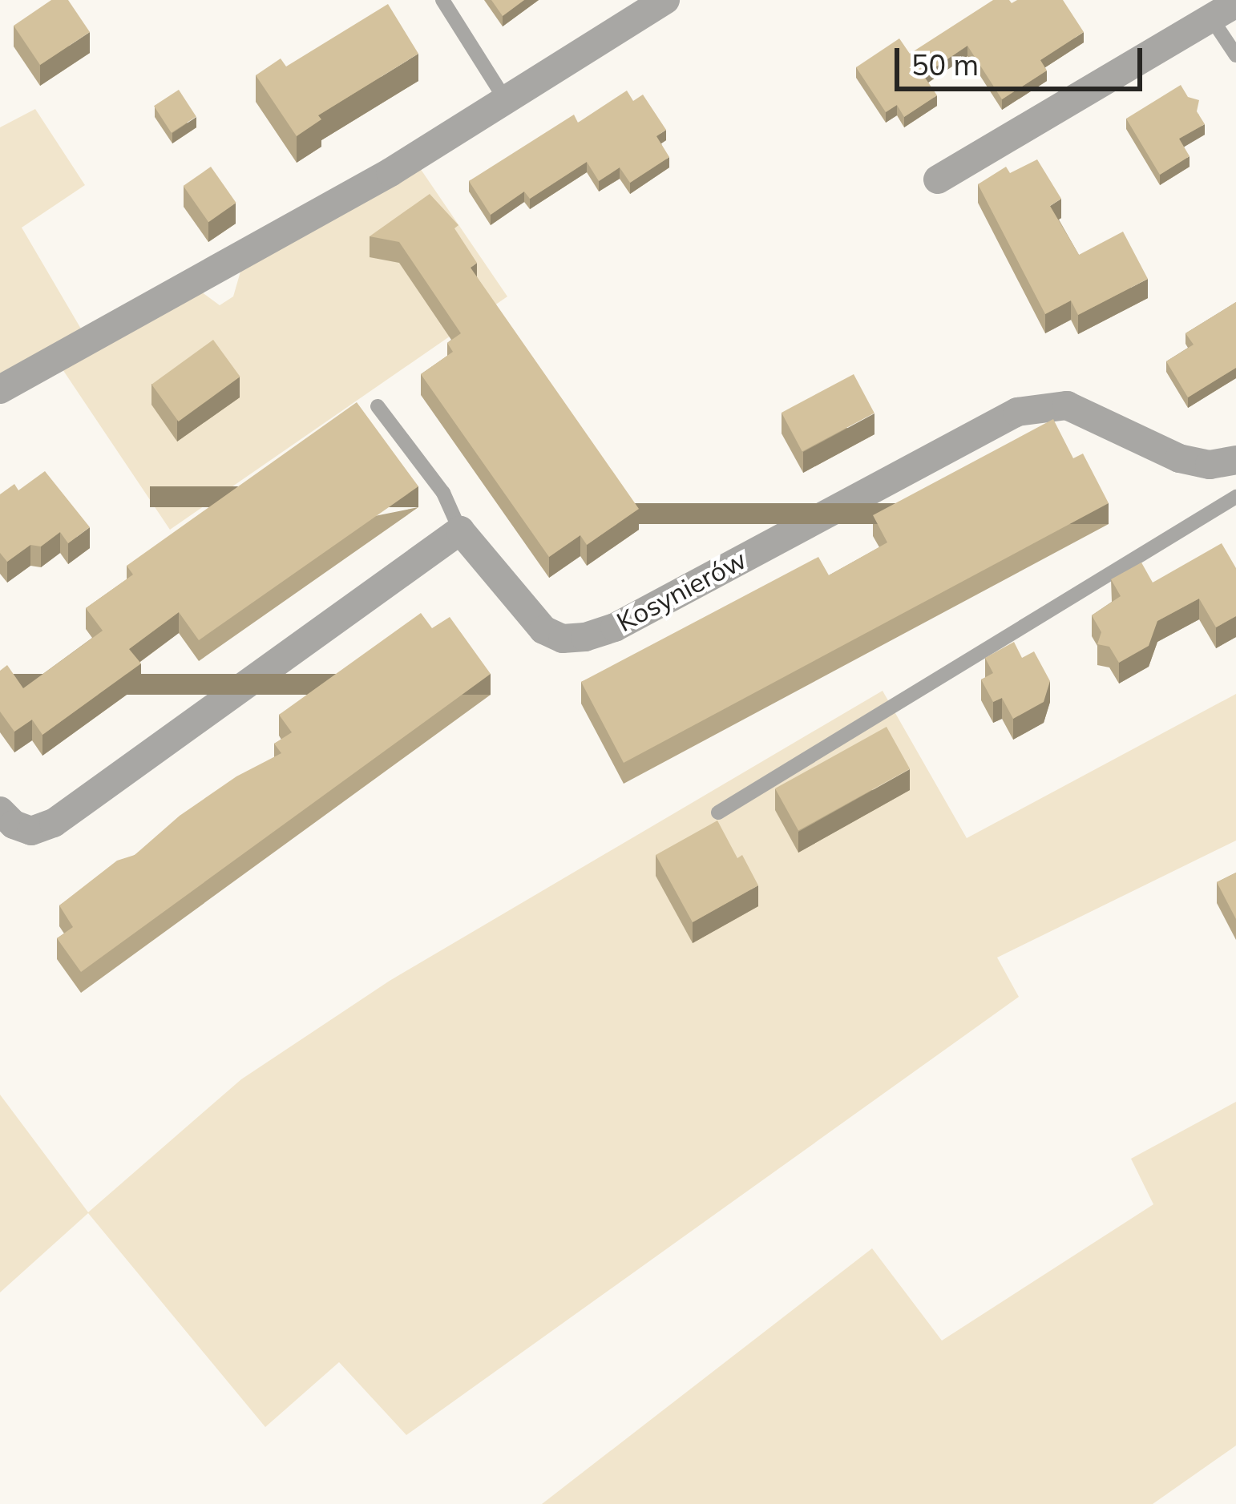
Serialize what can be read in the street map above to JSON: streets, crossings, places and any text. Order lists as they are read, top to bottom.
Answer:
{
  "streets": {
    "street": ["Kosynierów"]
  },
  "scale_bar": "50 m"
}
